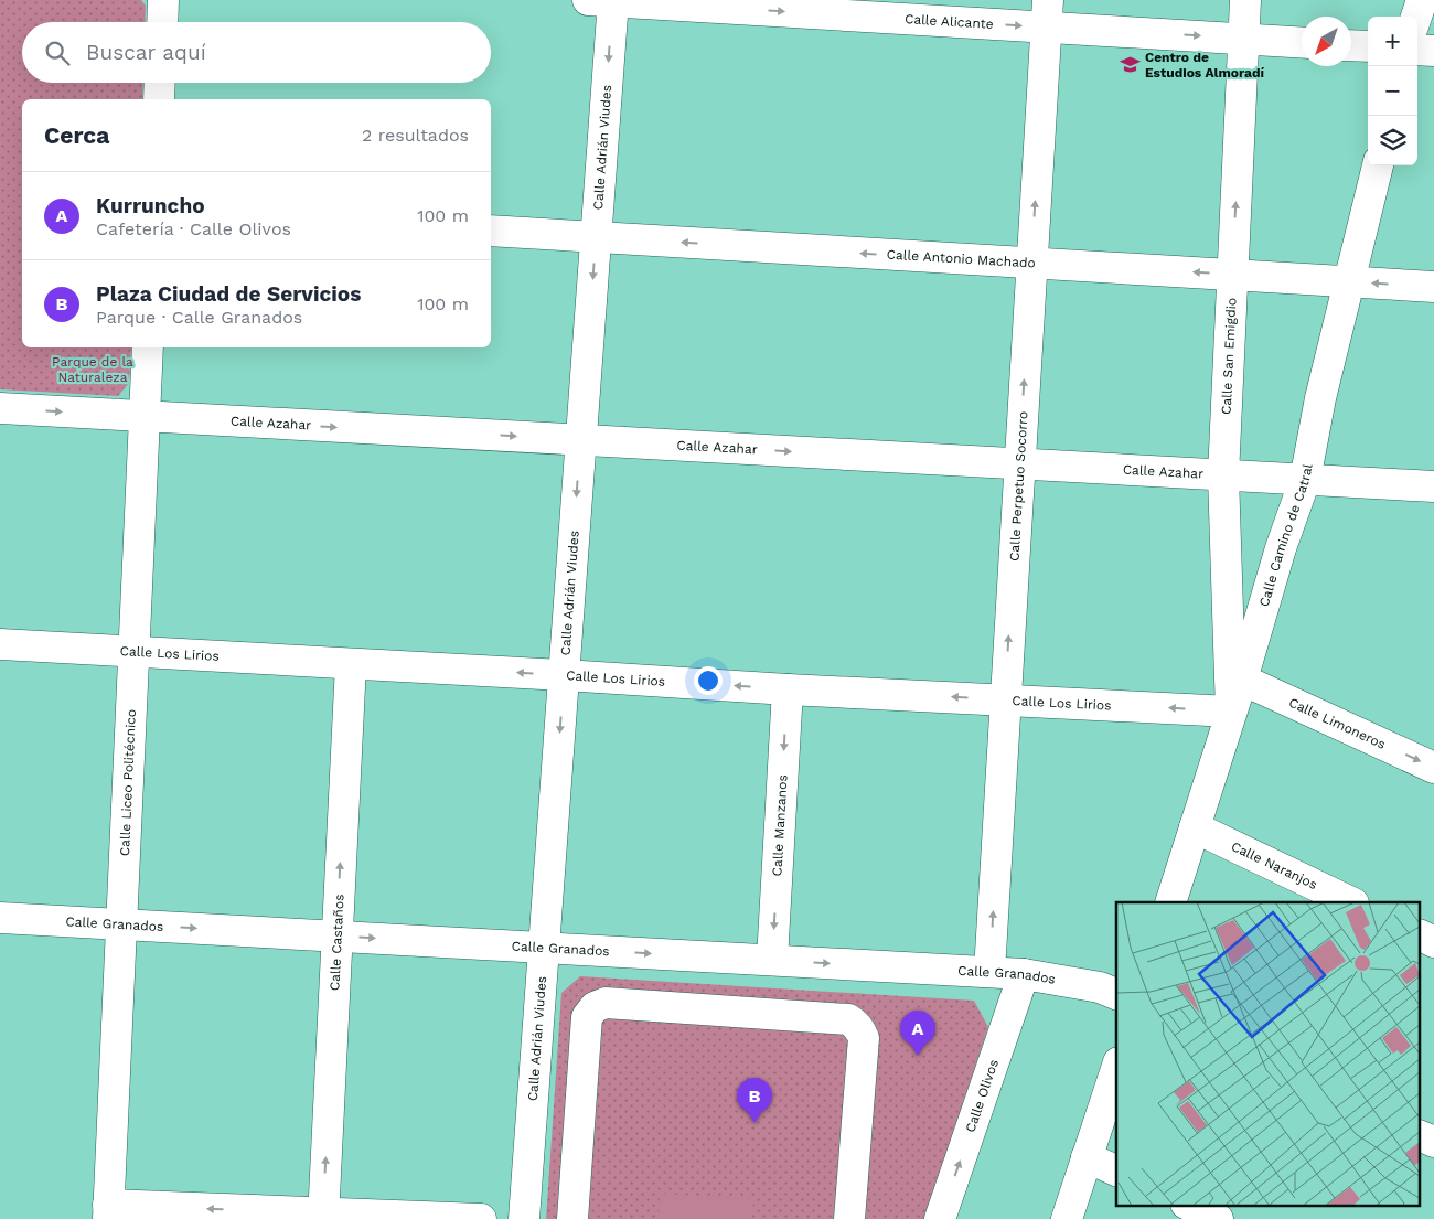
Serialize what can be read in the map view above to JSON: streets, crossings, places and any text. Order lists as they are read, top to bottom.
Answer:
{
  "streets": {
    "street": [
      "Calle Alicante",
      "Calle Adrián Viudes",
      "Calle Antonio Machado",
      "Calle San Emigdio",
      "Calle Azahar",
      "Calle Perpetuo Socorro",
      "Calle Camino de Catral",
      "Calle Los Lirios",
      "Calle Limoneros",
      "Calle Liceo Politécnico",
      "Calle Manzanos",
      "Calle Naranjos",
      "Calle Granados",
      "Calle Castaños",
      "Calle Olivos"
    ]
  },
  "crossings": [
    ["Calle Alicante", "Calle Adrián Viudes"],
    ["Calle Alicante", "Calle San Emigdio"],
    ["Calle Alicante", "Calle Perpetuo Socorro"],
    ["Calle Adrián Viudes", "Calle Antonio Machado"],
    ["Calle Adrián Viudes", "Calle Azahar"],
    ["Calle Adrián Viudes", "Calle Los Lirios"],
    ["Calle Adrián Viudes", "Calle Granados"],
    ["Calle Antonio Machado", "Calle San Emigdio"],
    ["Calle Antonio Machado", "Calle Perpetuo Socorro"],
    ["Calle Antonio Machado", "Calle Camino de Catral"],
    ["Calle San Emigdio", "Calle Azahar"],
    ["Calle San Emigdio", "Calle Camino de Catral"],
    ["Calle San Emigdio", "Calle Los Lirios"],
    ["Calle Azahar", "Calle Perpetuo Socorro"],
    ["Calle Azahar", "Calle Camino de Catral"],
    ["Calle Azahar", "Calle Liceo Politécnico"],
    ["Calle Perpetuo Socorro", "Calle Los Lirios"],
    ["Calle Perpetuo Socorro", "Calle Granados"],
    ["Calle Camino de Catral", "Calle Los Lirios"],
    ["Calle Camino de Catral", "Calle Limoneros"],
    ["Calle Camino de Catral", "Calle Naranjos"],
    ["Calle Los Lirios", "Calle Liceo Politécnico"],
    ["Calle Los Lirios", "Calle Manzanos"],
    ["Calle Los Lirios", "Calle Castaños"],
    ["Calle Liceo Politécnico", "Calle Granados"],
    ["Calle Manzanos", "Calle Granados"],
    ["Calle Granados", "Calle Castaños"],
    ["Calle Granados", "Calle Olivos"]
  ],
  "one_way": [
    "Calle Alicante",
    "Calle Adrián Viudes",
    "Calle Antonio Machado",
    "Calle Azahar",
    "Calle Perpetuo Socorro",
    "Calle Los Lirios",
    "Calle Limoneros",
    "Calle Manzanos",
    "Calle Granados",
    "Calle Castaños"
  ],
  "parks": ["Parque de la Naturaleza"],
  "places": {
    "school or university": ["Centro de Estudios Almoradí"]
  },
  "north": "bottom left",
  "page": {
    "map_buttons": ["+", "−"],
    "search": "Buscar aquí",
    "heading": ["Cerca", "2 resultados"],
    "list": [
      {
        "mark": "A",
        "name": "Kurruncho",
        "note": "Cafetería · Calle Olivos",
        "value": "100 m"
      },
      {
        "mark": "B",
        "name": "Plaza Ciudad de Servicios",
        "note": "Parque · Calle Granados",
        "value": "100 m"
      }
    ],
    "pins": ["A", "B"]
  }
}
